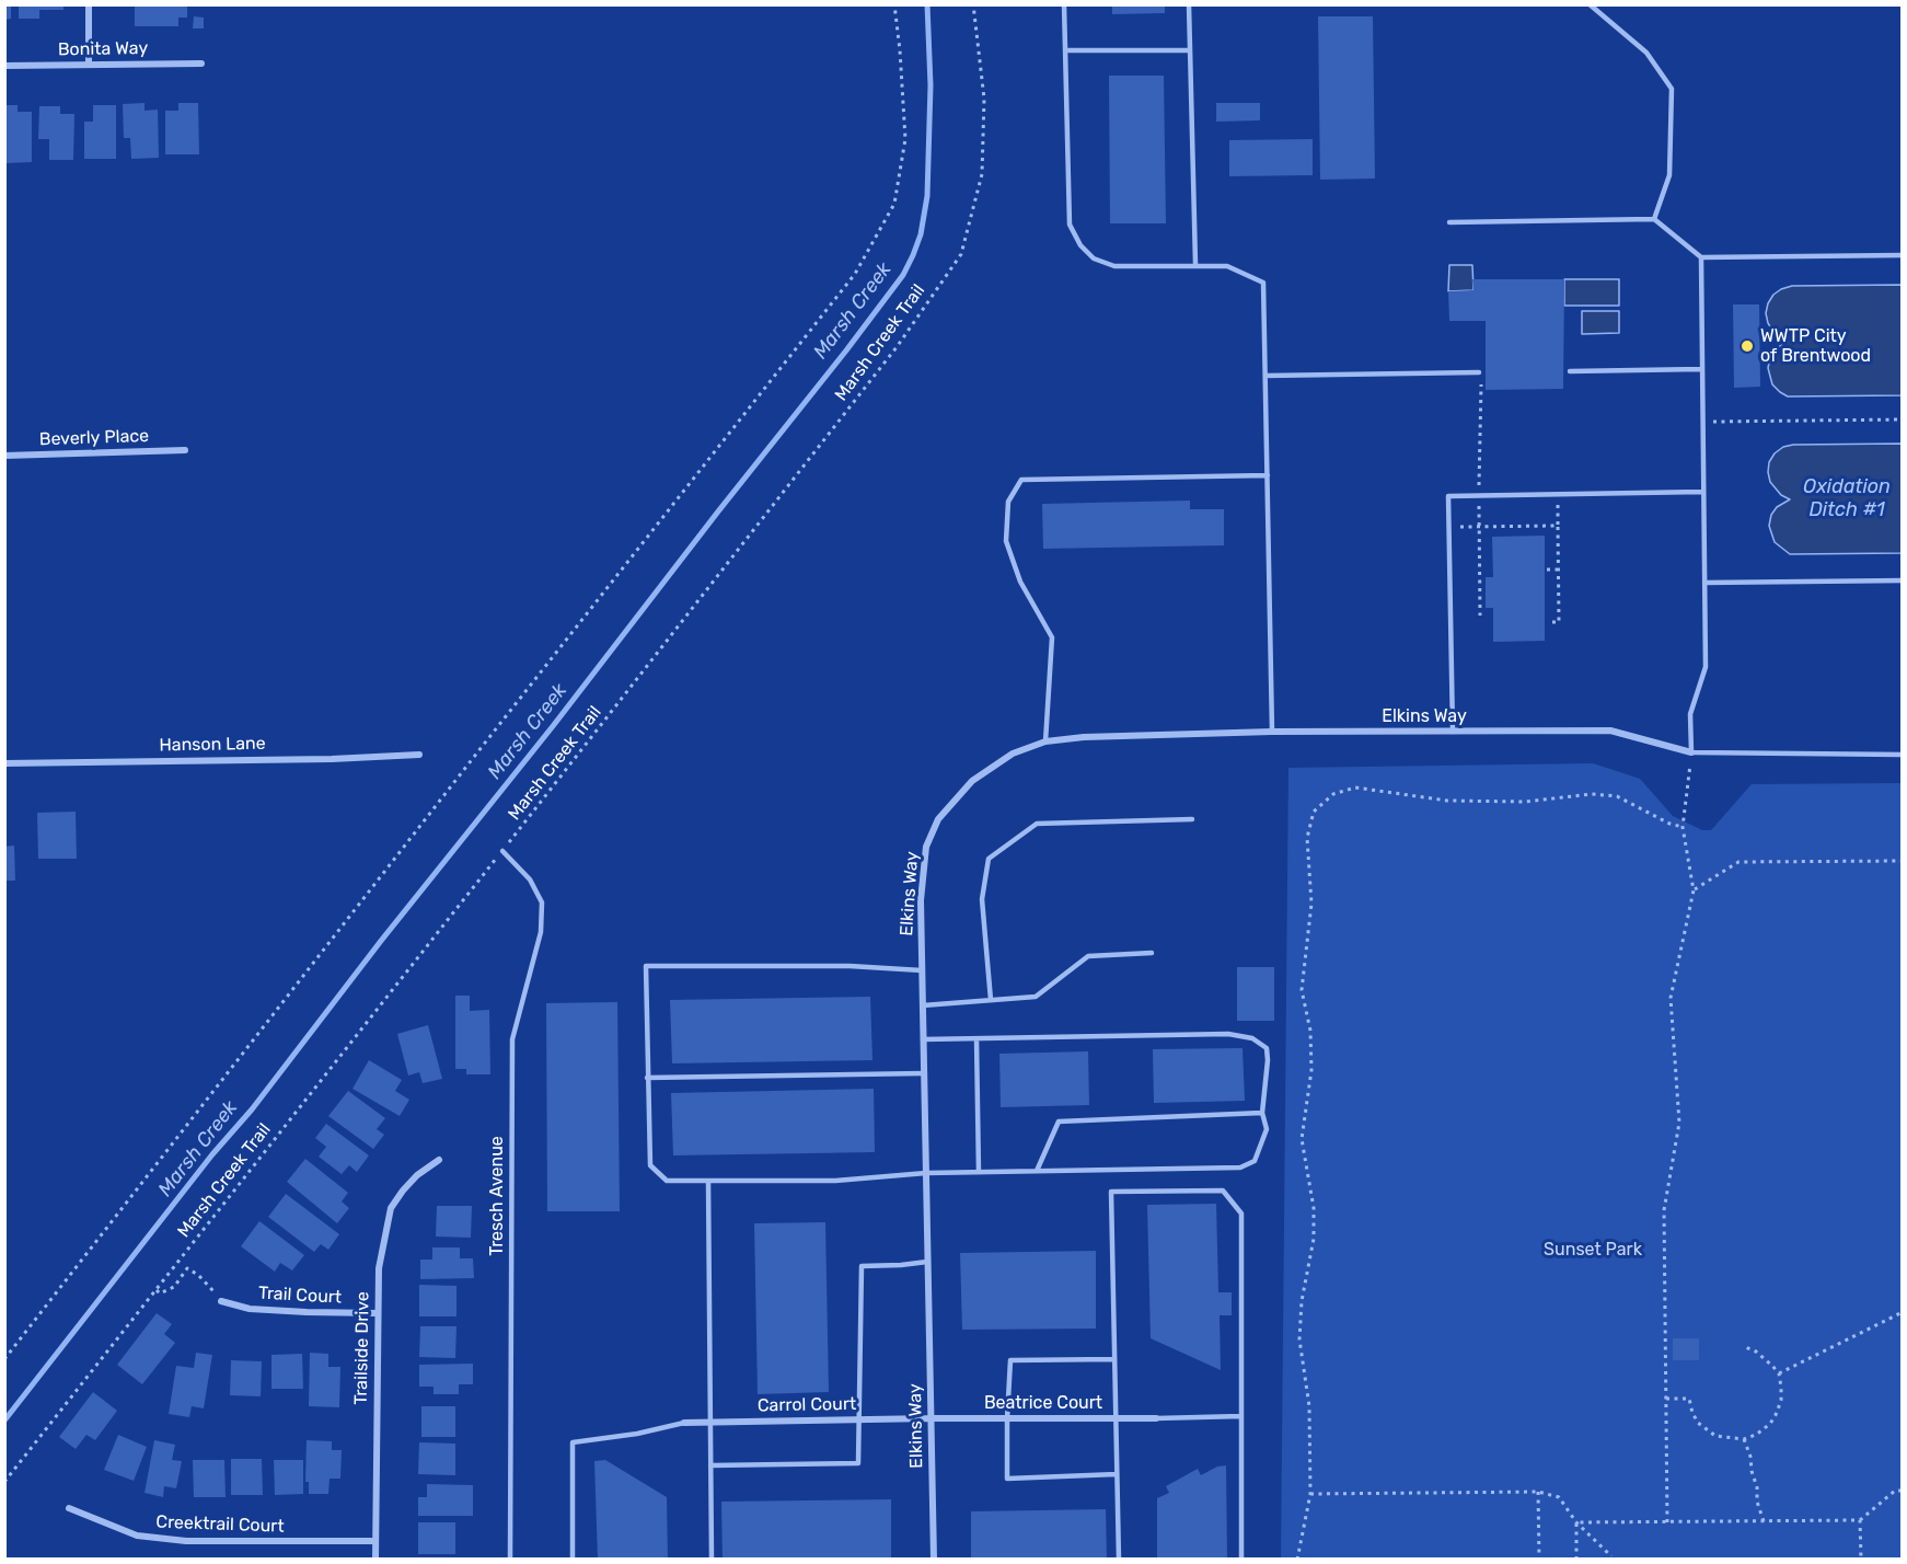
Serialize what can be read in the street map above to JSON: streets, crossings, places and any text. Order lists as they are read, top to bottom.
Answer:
{
  "streets": {
    "street": [
      "Bonita Way",
      "Beverly Place",
      "Elkins Way",
      "Hanson Lane",
      "Trail Court",
      "Trailside Drive",
      "Beatrice Court",
      "Carrol Court",
      "Creektrail Court"
    ],
    "lane": ["Tresch Avenue"],
    "path": ["Marsh Creek Trail"]
  },
  "crossings": [
    ["Marsh Creek Trail", "Tresch Avenue"],
    ["Elkins Way", "Beatrice Court"],
    ["Elkins Way", "Carrol Court"],
    ["Trail Court", "Trailside Drive"],
    ["Trailside Drive", "Creektrail Court"],
    ["Beatrice Court", "Carrol Court"]
  ],
  "water": ["Marsh Creek", "Oxidation Ditch #1"],
  "parks": ["Sunset Park"],
  "places": ["WWTP City of Brentwood"]
}
